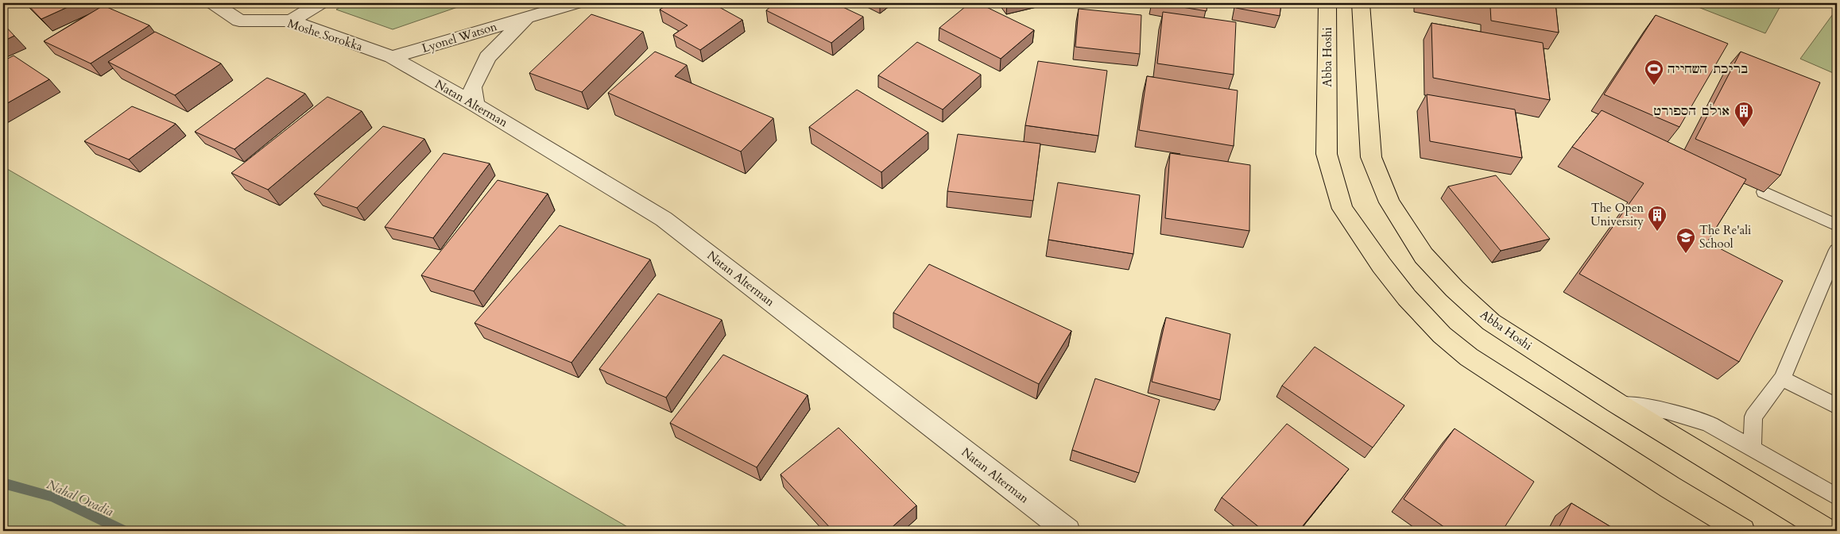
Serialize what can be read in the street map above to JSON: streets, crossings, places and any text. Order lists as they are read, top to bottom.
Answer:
{
  "streets": {
    "main road": ["Abba Hoshi"],
    "street": ["Moshe Sorokka", "Lyonel Watson", "Natan Alterman"]
  },
  "crossings": [
    ["Moshe Sorokka", "Lyonel Watson"],
    ["Moshe Sorokka", "Natan Alterman"],
    ["Lyonel Watson", "Natan Alterman"]
  ],
  "water": ["Nahal Ovadia"],
  "places": {
    "sports": ["בריכת השחייה"],
    "building": ["אולם הספורט", "The Open University"],
    "school or university": ["The Re'ali School"]
  }
}
